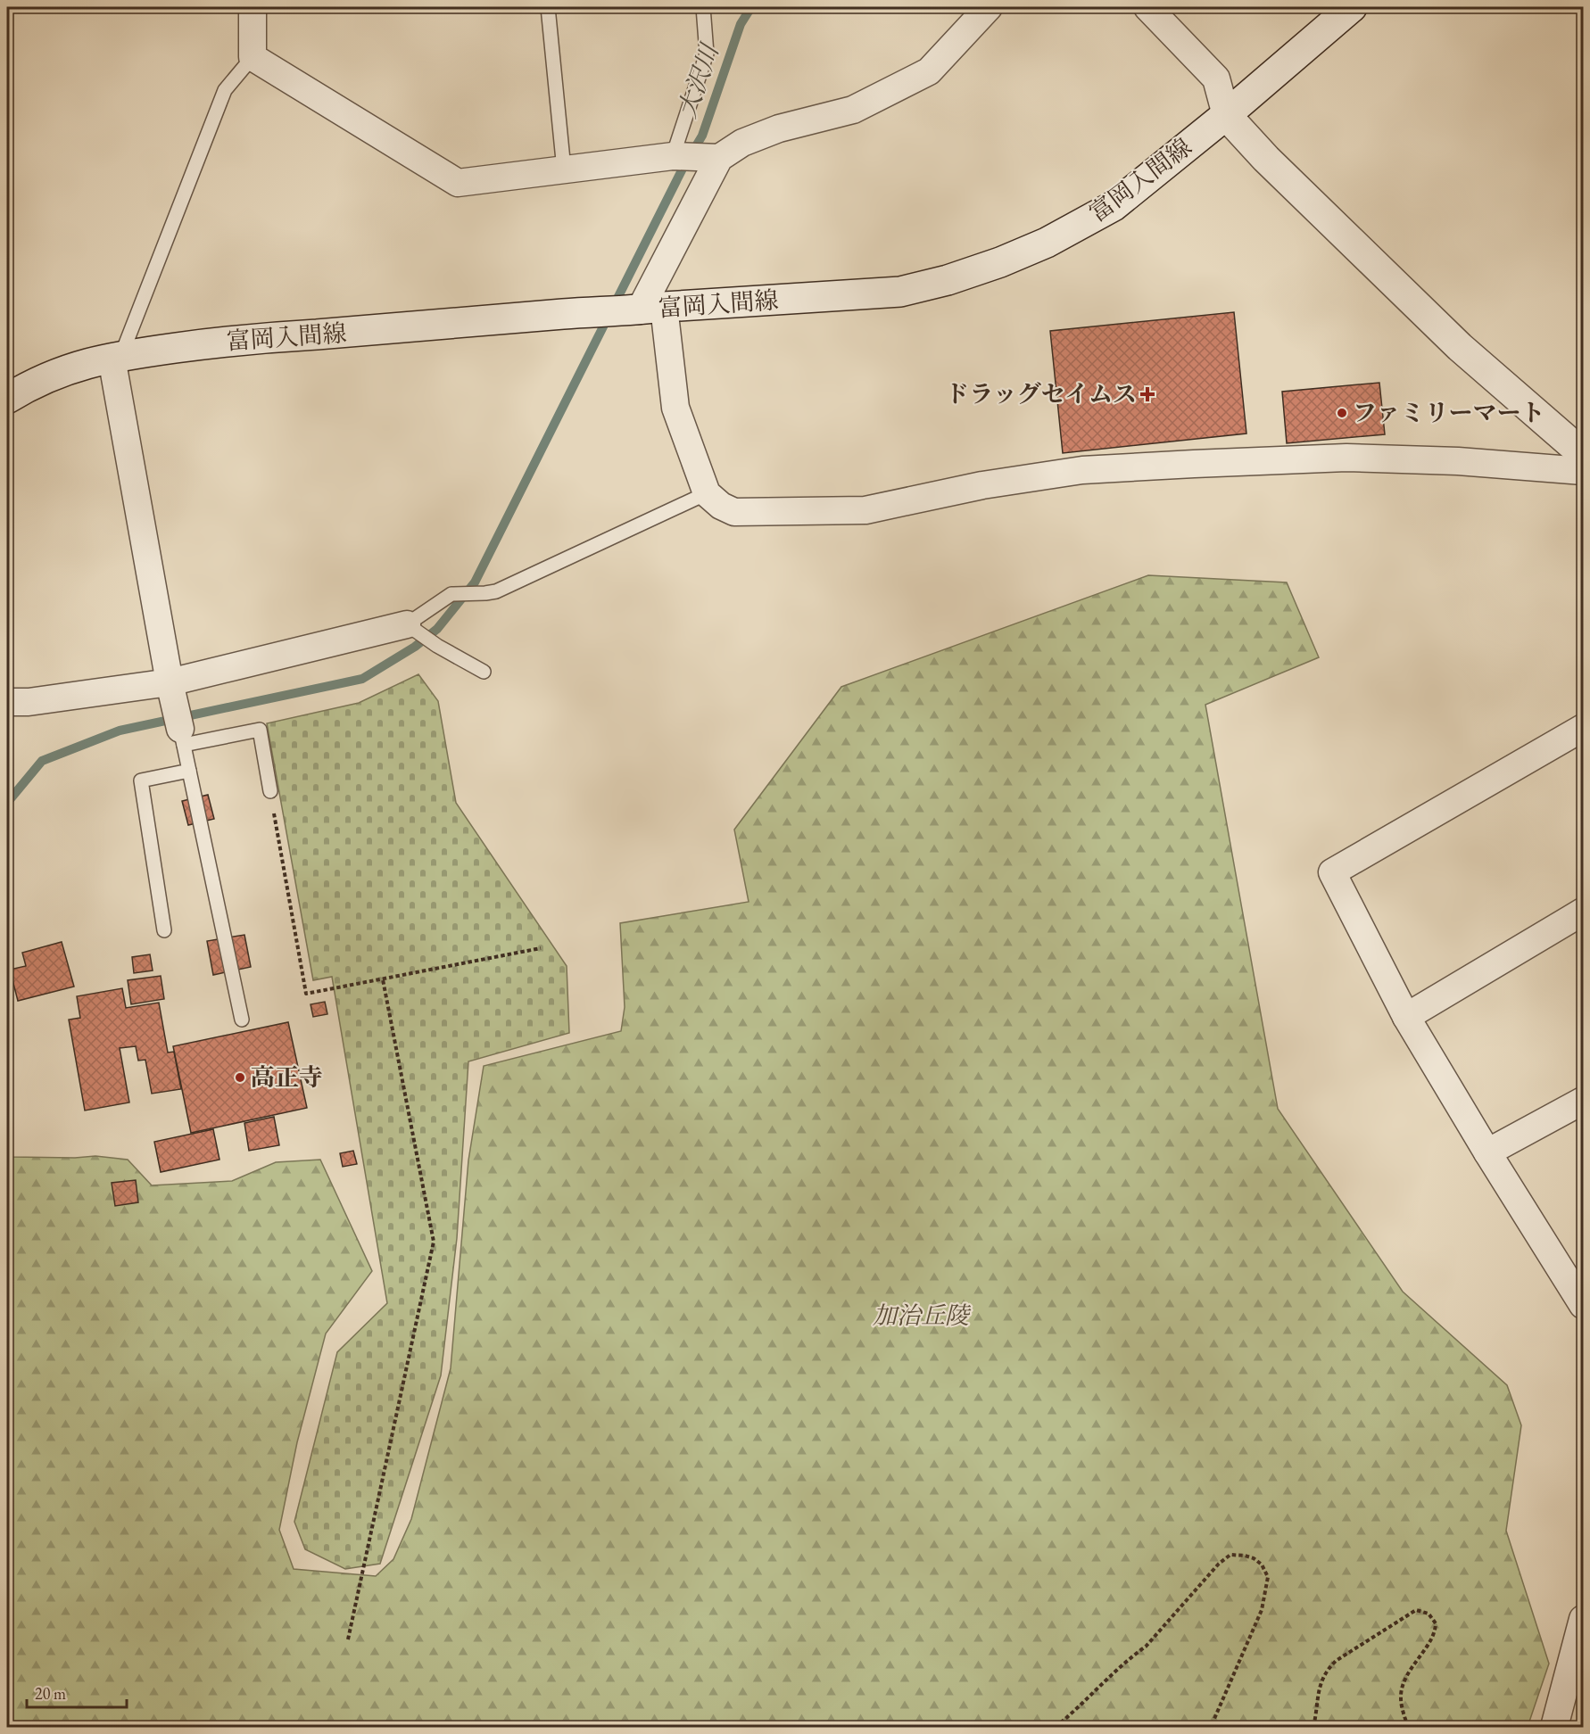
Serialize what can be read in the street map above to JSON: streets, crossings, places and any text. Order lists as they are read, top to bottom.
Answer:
{
  "streets": {
    "main road": ["富岡入間線"]
  },
  "water": ["大沢川"],
  "parks": ["加治丘陵"],
  "places": {
    "health": ["ドラッグセイムス"],
    "other": ["ファミリーマート", "高正寺"]
  },
  "scale_bar": "20 m"
}
